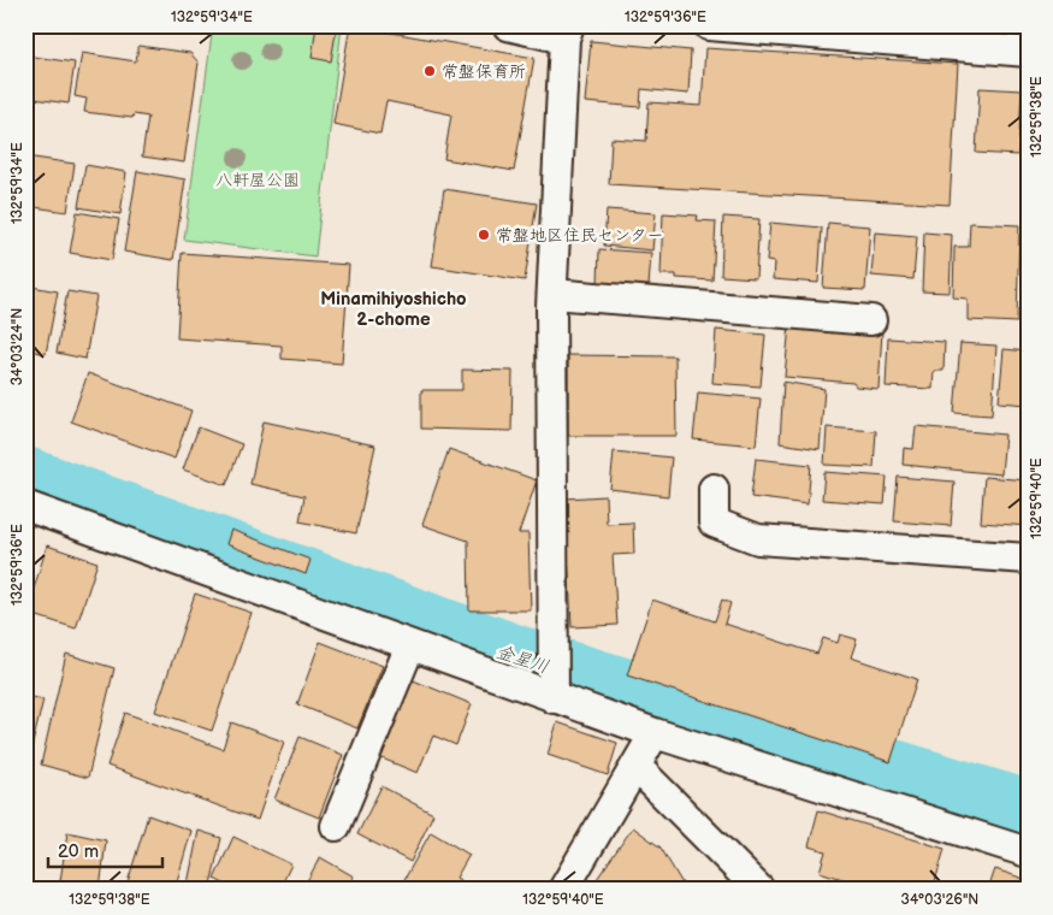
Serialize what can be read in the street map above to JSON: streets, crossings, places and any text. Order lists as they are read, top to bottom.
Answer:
{
  "districts": ["Minamihiyoshicho 2-chome"],
  "water": ["金星川"],
  "parks": ["八軒屋公園"],
  "places": ["常盤保育所", "常盤地区住民センター"],
  "scale_bar": "20 m",
  "coordinates": [
    "132°59'34\"E",
    "132°59'36\"E",
    "132°59'38\"E",
    "34°03'24\"N",
    "132°59'40\"E",
    "34°03'26\"N"
  ]
}
